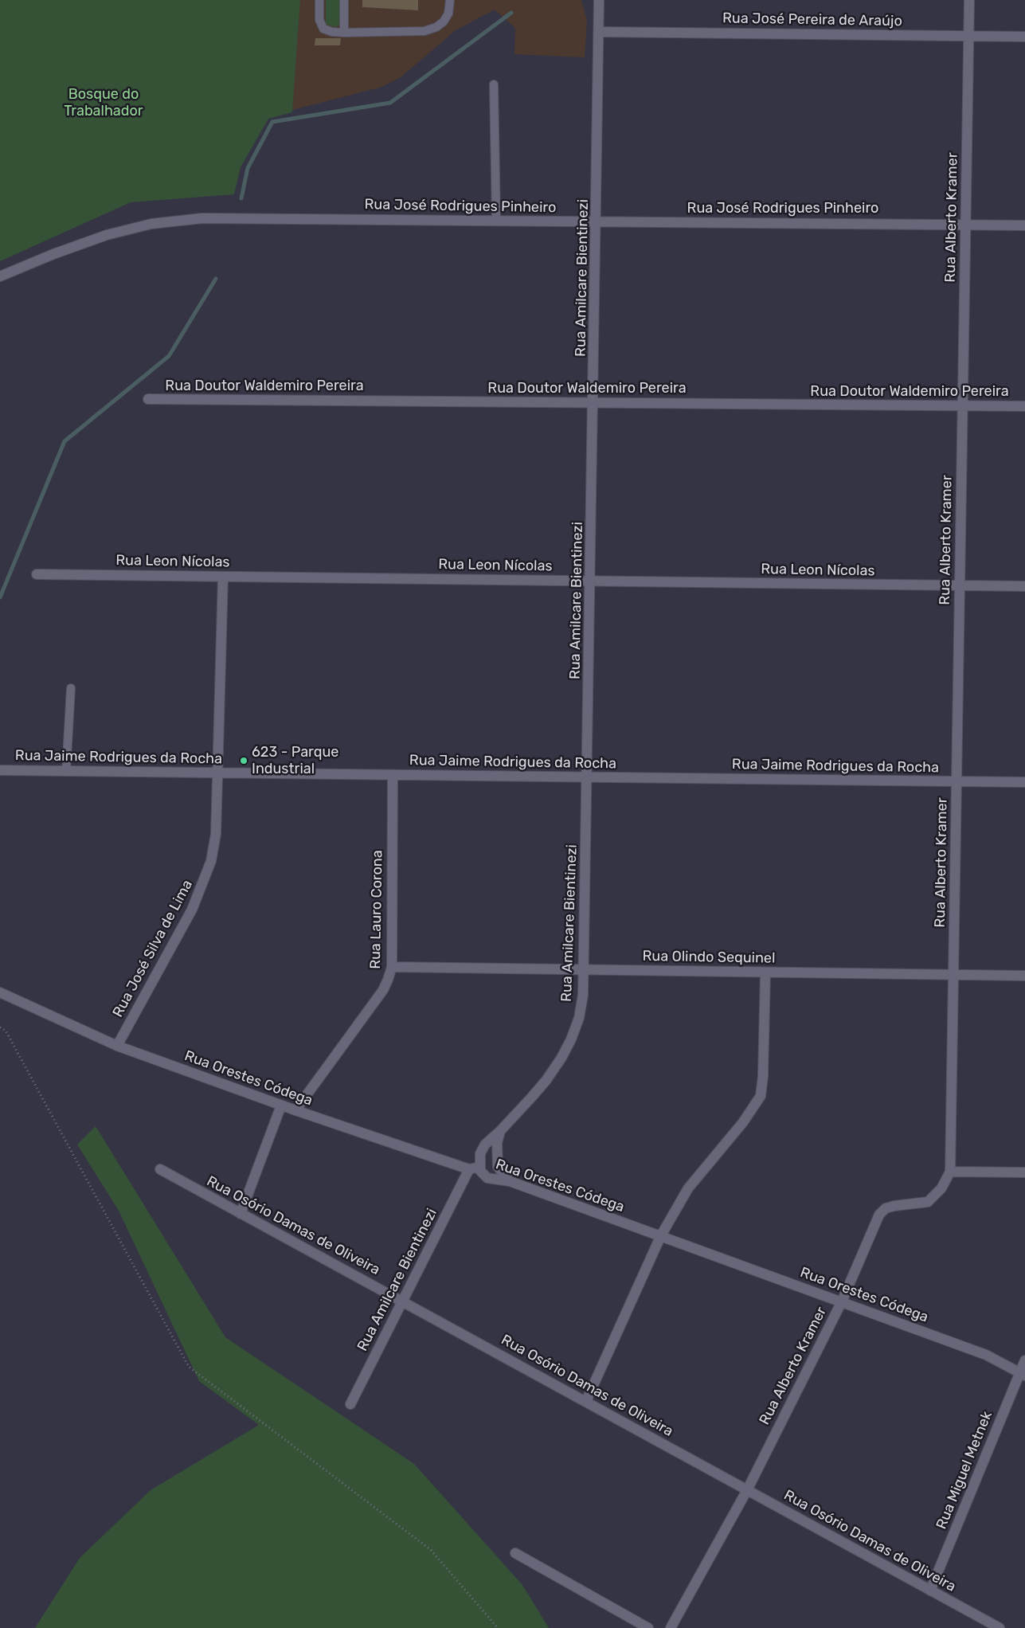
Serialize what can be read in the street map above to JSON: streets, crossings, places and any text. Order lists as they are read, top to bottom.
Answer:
{
  "streets": {
    "street": [
      "Rua José Pereira de Araújo",
      "Rua José Rodrigues Pinheiro",
      "Rua Alberto Kramer",
      "Rua Amilcare Bientinezi",
      "Rua Doutor Waldemiro Pereira",
      "Rua Leon Nícolas",
      "Rua Jaime Rodrigues da Rocha",
      "Rua Lauro Corona",
      "Rua José Silva de Lima",
      "Rua Olindo Sequinel",
      "Rua Orestes Códega",
      "Rua Osório Damas de Oliveira",
      "Rua Miguel Metnek"
    ]
  },
  "crossings": [
    ["Rua José Pereira de Araújo", "Rua Alberto Kramer"],
    ["Rua José Pereira de Araújo", "Rua Amilcare Bientinezi"],
    ["Rua José Rodrigues Pinheiro", "Rua Alberto Kramer"],
    ["Rua José Rodrigues Pinheiro", "Rua Amilcare Bientinezi"],
    ["Rua Alberto Kramer", "Rua Doutor Waldemiro Pereira"],
    ["Rua Alberto Kramer", "Rua Leon Nícolas"],
    ["Rua Alberto Kramer", "Rua Jaime Rodrigues da Rocha"],
    ["Rua Alberto Kramer", "Rua Olindo Sequinel"],
    ["Rua Alberto Kramer", "Rua Orestes Códega"],
    ["Rua Alberto Kramer", "Rua Osório Damas de Oliveira"],
    ["Rua Amilcare Bientinezi", "Rua Doutor Waldemiro Pereira"],
    ["Rua Amilcare Bientinezi", "Rua Leon Nícolas"],
    ["Rua Amilcare Bientinezi", "Rua Jaime Rodrigues da Rocha"],
    ["Rua Amilcare Bientinezi", "Rua Olindo Sequinel"],
    ["Rua Amilcare Bientinezi", "Rua Orestes Códega"],
    ["Rua Amilcare Bientinezi", "Rua Osório Damas de Oliveira"],
    ["Rua Leon Nícolas", "Rua José Silva de Lima"],
    ["Rua Jaime Rodrigues da Rocha", "Rua Lauro Corona"],
    ["Rua Jaime Rodrigues da Rocha", "Rua José Silva de Lima"],
    ["Rua Lauro Corona", "Rua Olindo Sequinel"],
    ["Rua Lauro Corona", "Rua Orestes Códega"],
    ["Rua José Silva de Lima", "Rua Orestes Códega"],
    ["Rua Orestes Códega", "Rua Miguel Metnek"],
    ["Rua Osório Damas de Oliveira", "Rua Miguel Metnek"]
  ],
  "parks": ["Bosque do Trabalhador"],
  "places": ["623 - Parque Industrial"]
}
